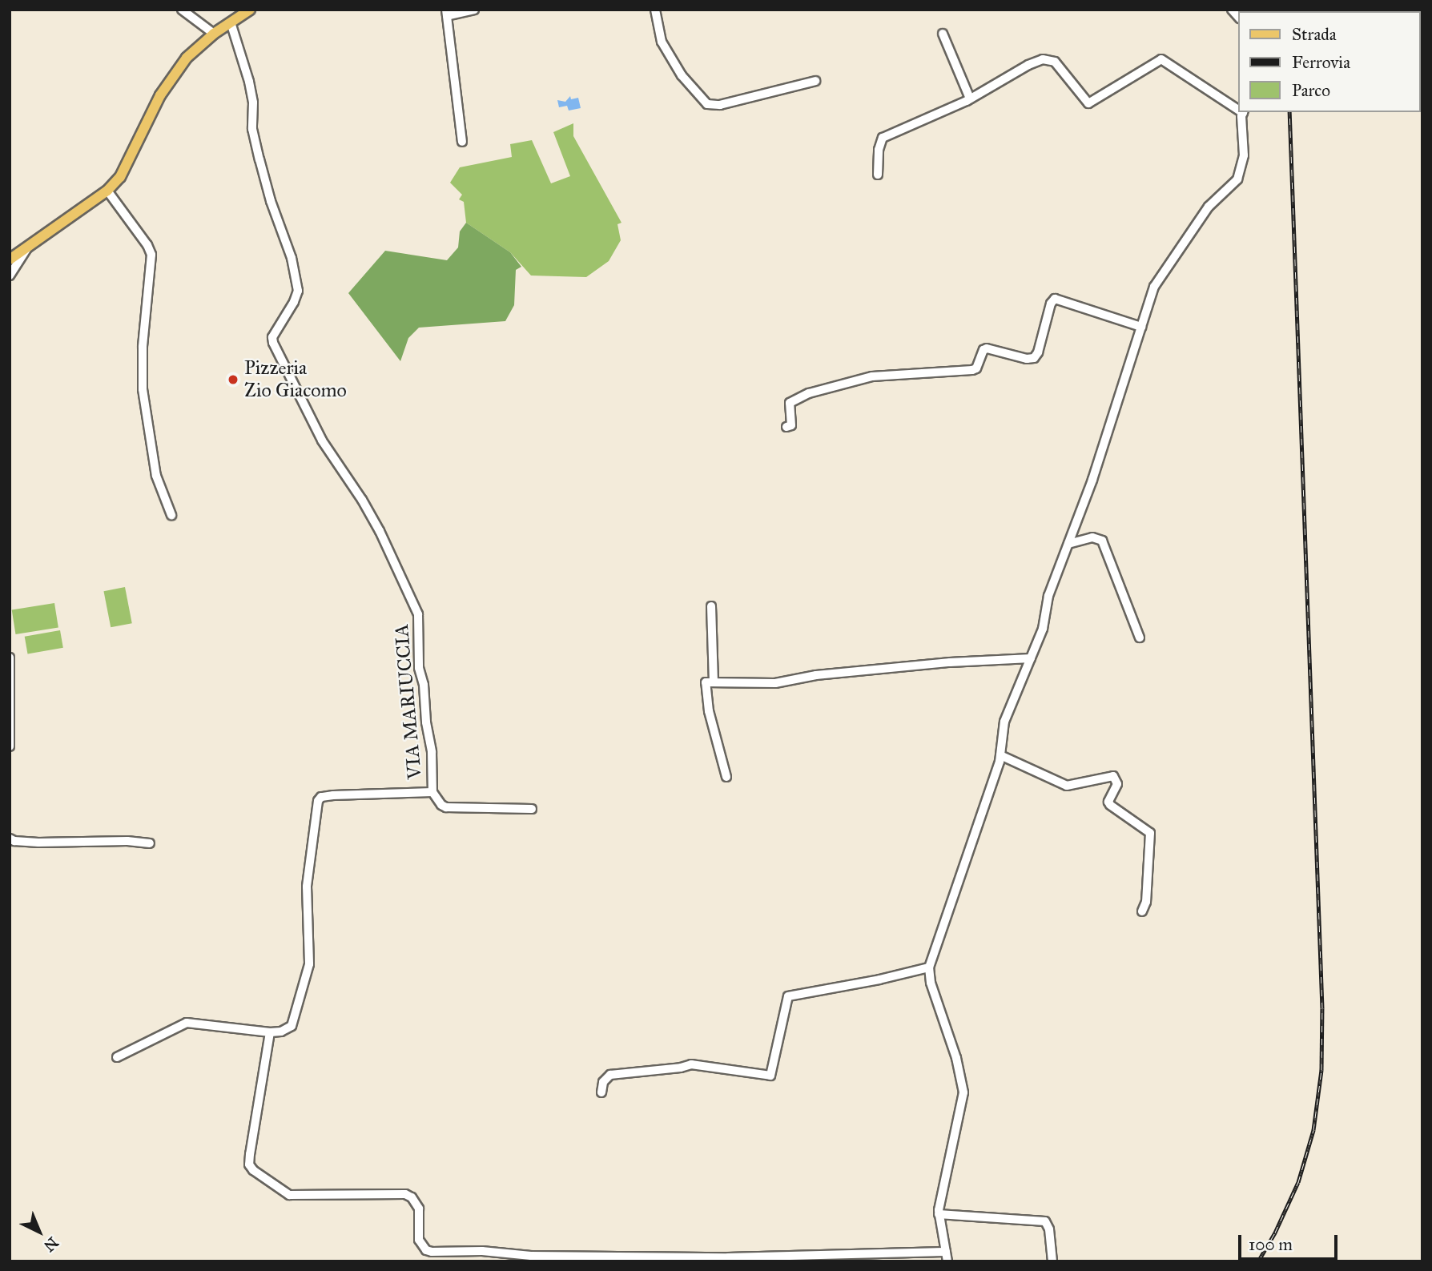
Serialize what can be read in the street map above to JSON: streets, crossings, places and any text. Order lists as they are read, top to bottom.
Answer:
{
  "streets": {
    "street": ["VIA MARIUCCIA"]
  },
  "places": ["Pizzeria Zio Giacomo"],
  "legend": ["Strada", "Ferrovia", "Parco"],
  "scale_bar": "100 m",
  "north": "bottom right"
}
